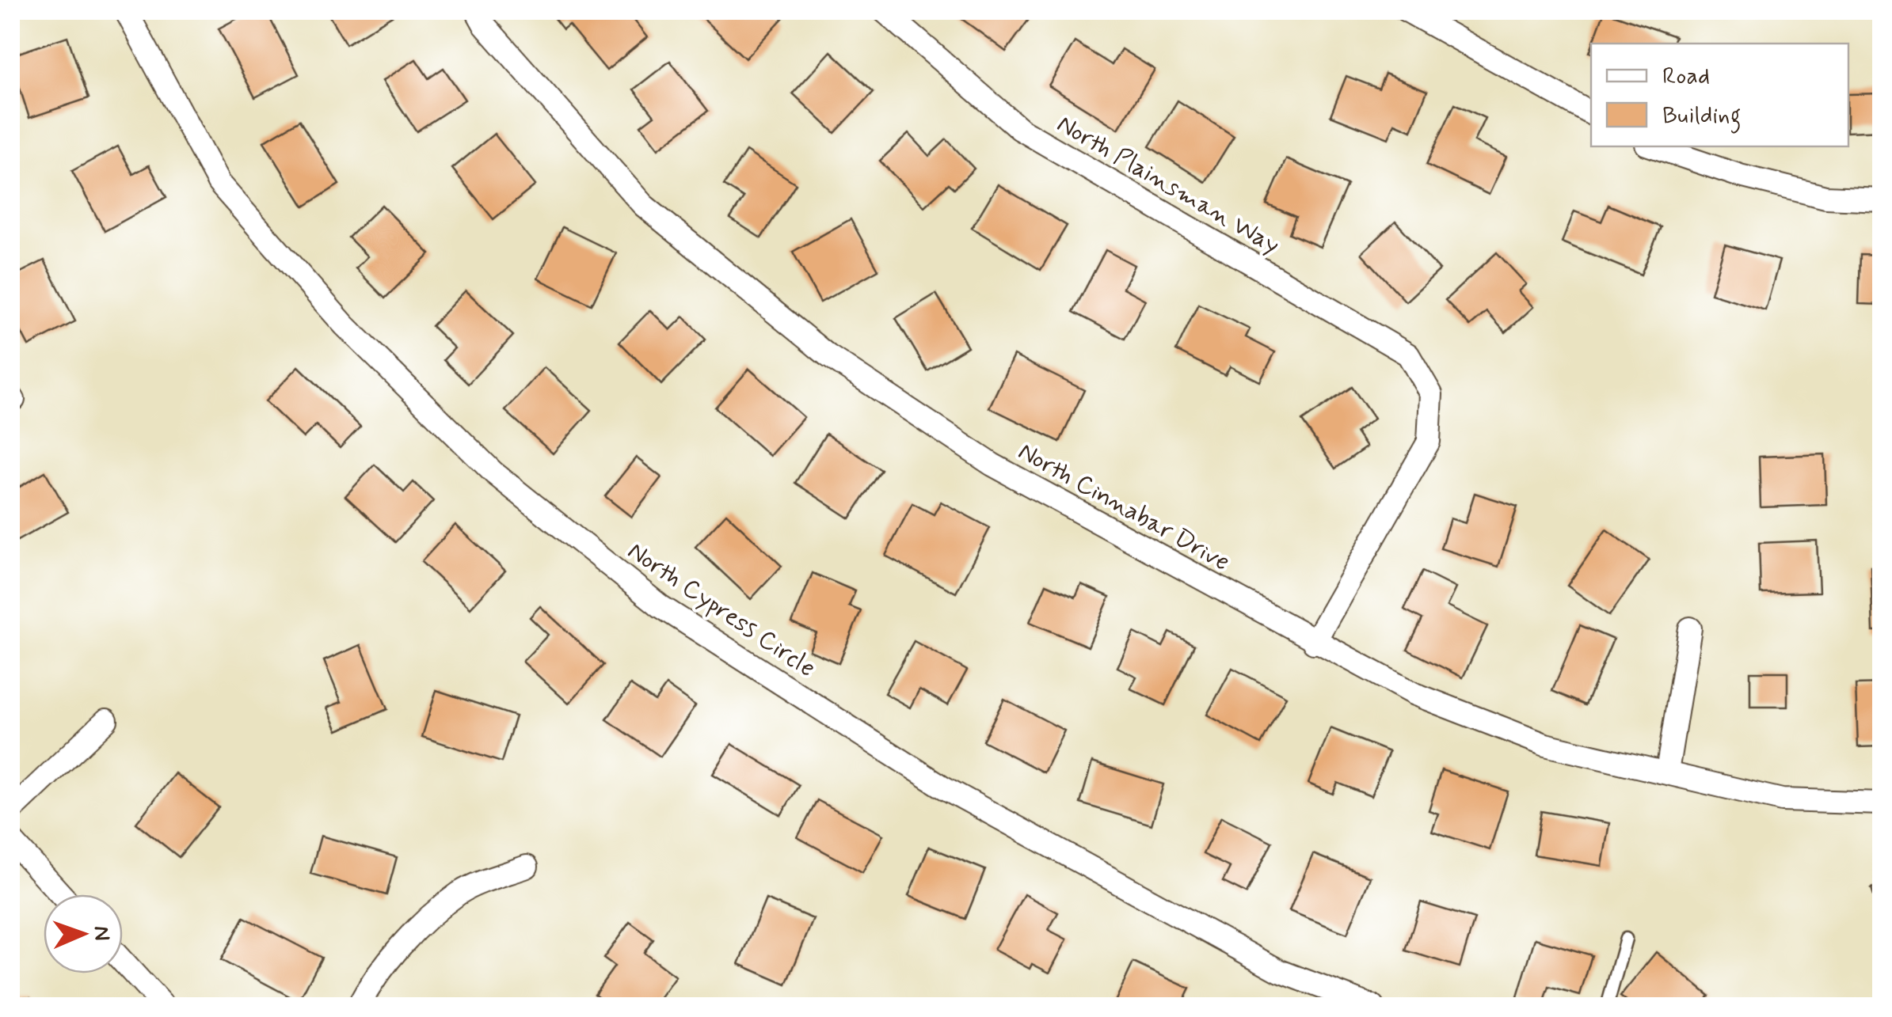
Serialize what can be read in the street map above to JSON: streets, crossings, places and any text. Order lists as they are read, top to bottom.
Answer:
{
  "streets": {
    "street": ["North Plainsman Way", "North Cinnabar Drive", "North Cypress Circle"]
  },
  "crossings": [
    ["North Plainsman Way", "North Cinnabar Drive"]
  ],
  "legend": ["Road", "Building"],
  "north": "right"
}
